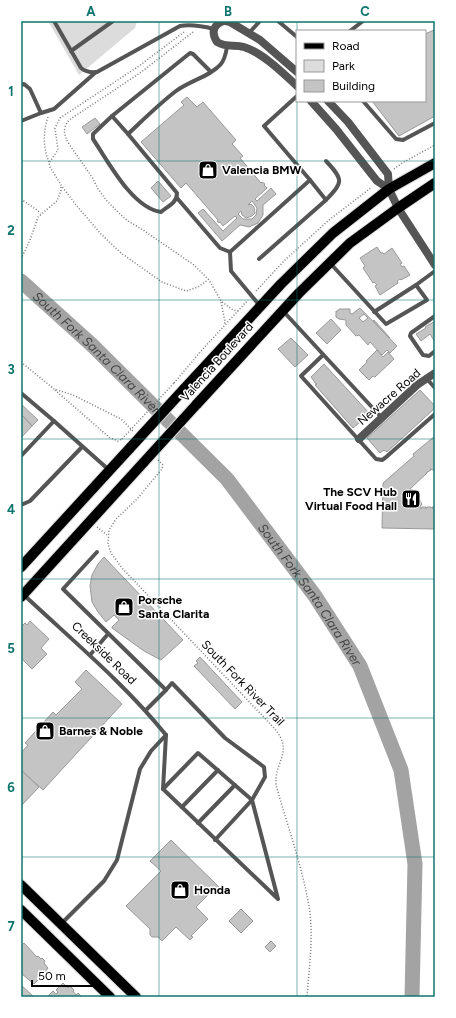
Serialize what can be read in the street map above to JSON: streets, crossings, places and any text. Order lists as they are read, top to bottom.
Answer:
{
  "streets": {
    "main road": ["Valencia Boulevard"],
    "street": ["Newacre Road"],
    "lane": ["Creekside Road"],
    "path": ["South Fork River Trail"]
  },
  "crossings": [
    ["Valencia Boulevard", "Creekside Road"]
  ],
  "water": ["South Fork Santa Clara River"],
  "places": {
    "shop": [
      "Valencia BMW",
      "Porsche Santa Clarita",
      "Barnes & Noble",
      "Honda"
    ],
    "restaurant": ["The SCV Hub Virtual Food Hall"]
  },
  "legend": ["Road", "Park", "Building"],
  "scale_bar": "50 m",
  "grid": {
    "columns": ["A", "B", "C"],
    "rows": [
      "1",
      "2",
      "3",
      "4",
      "5",
      "6",
      "7"
    ]
  }
}
